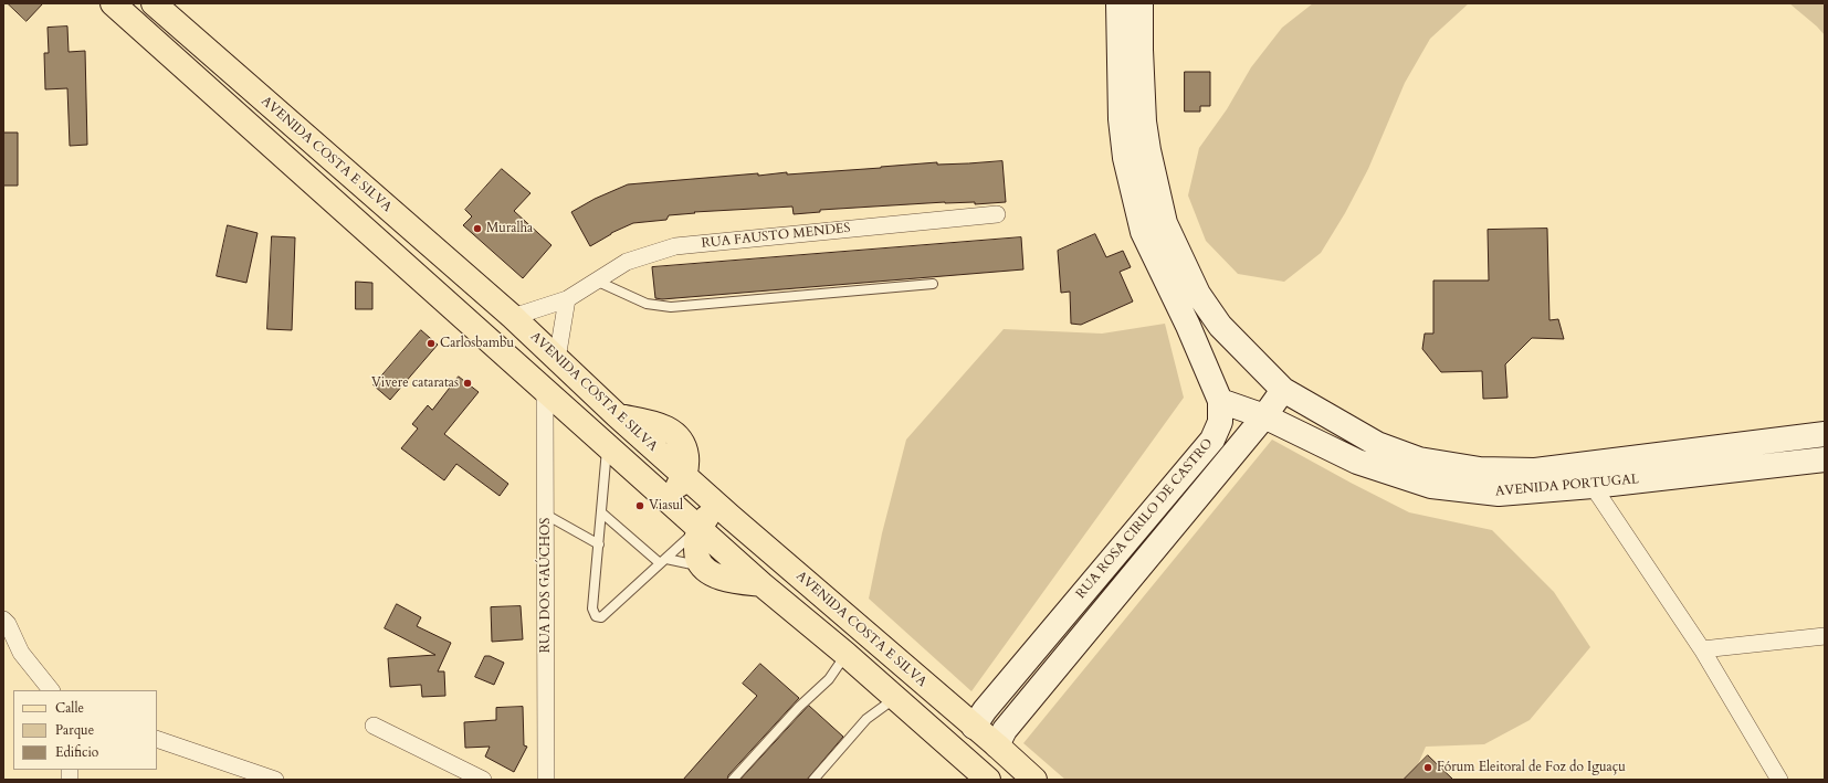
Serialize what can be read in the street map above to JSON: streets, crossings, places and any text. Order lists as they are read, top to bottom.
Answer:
{
  "streets": {
    "main road": ["AVENIDA COSTA E SILVA", "AVENIDA PORTUGAL", "RUA ROSA CIRILO DE CASTRO"],
    "street": ["RUA FAUSTO MENDES", "RUA DOS GAÚCHOS"]
  },
  "crossings": [
    ["AVENIDA COSTA E SILVA", "RUA FAUSTO MENDES"],
    ["AVENIDA COSTA E SILVA", "RUA ROSA CIRILO DE CASTRO"],
    ["AVENIDA PORTUGAL", "RUA ROSA CIRILO DE CASTRO"]
  ],
  "places": [
    "Muralha",
    "Carlosbambu",
    "Vivere cataratas",
    "Viasul",
    "Fórum Eleitoral de Foz do Iguaçu"
  ],
  "legend": ["Calle", "Parque", "Edificio"]
}
